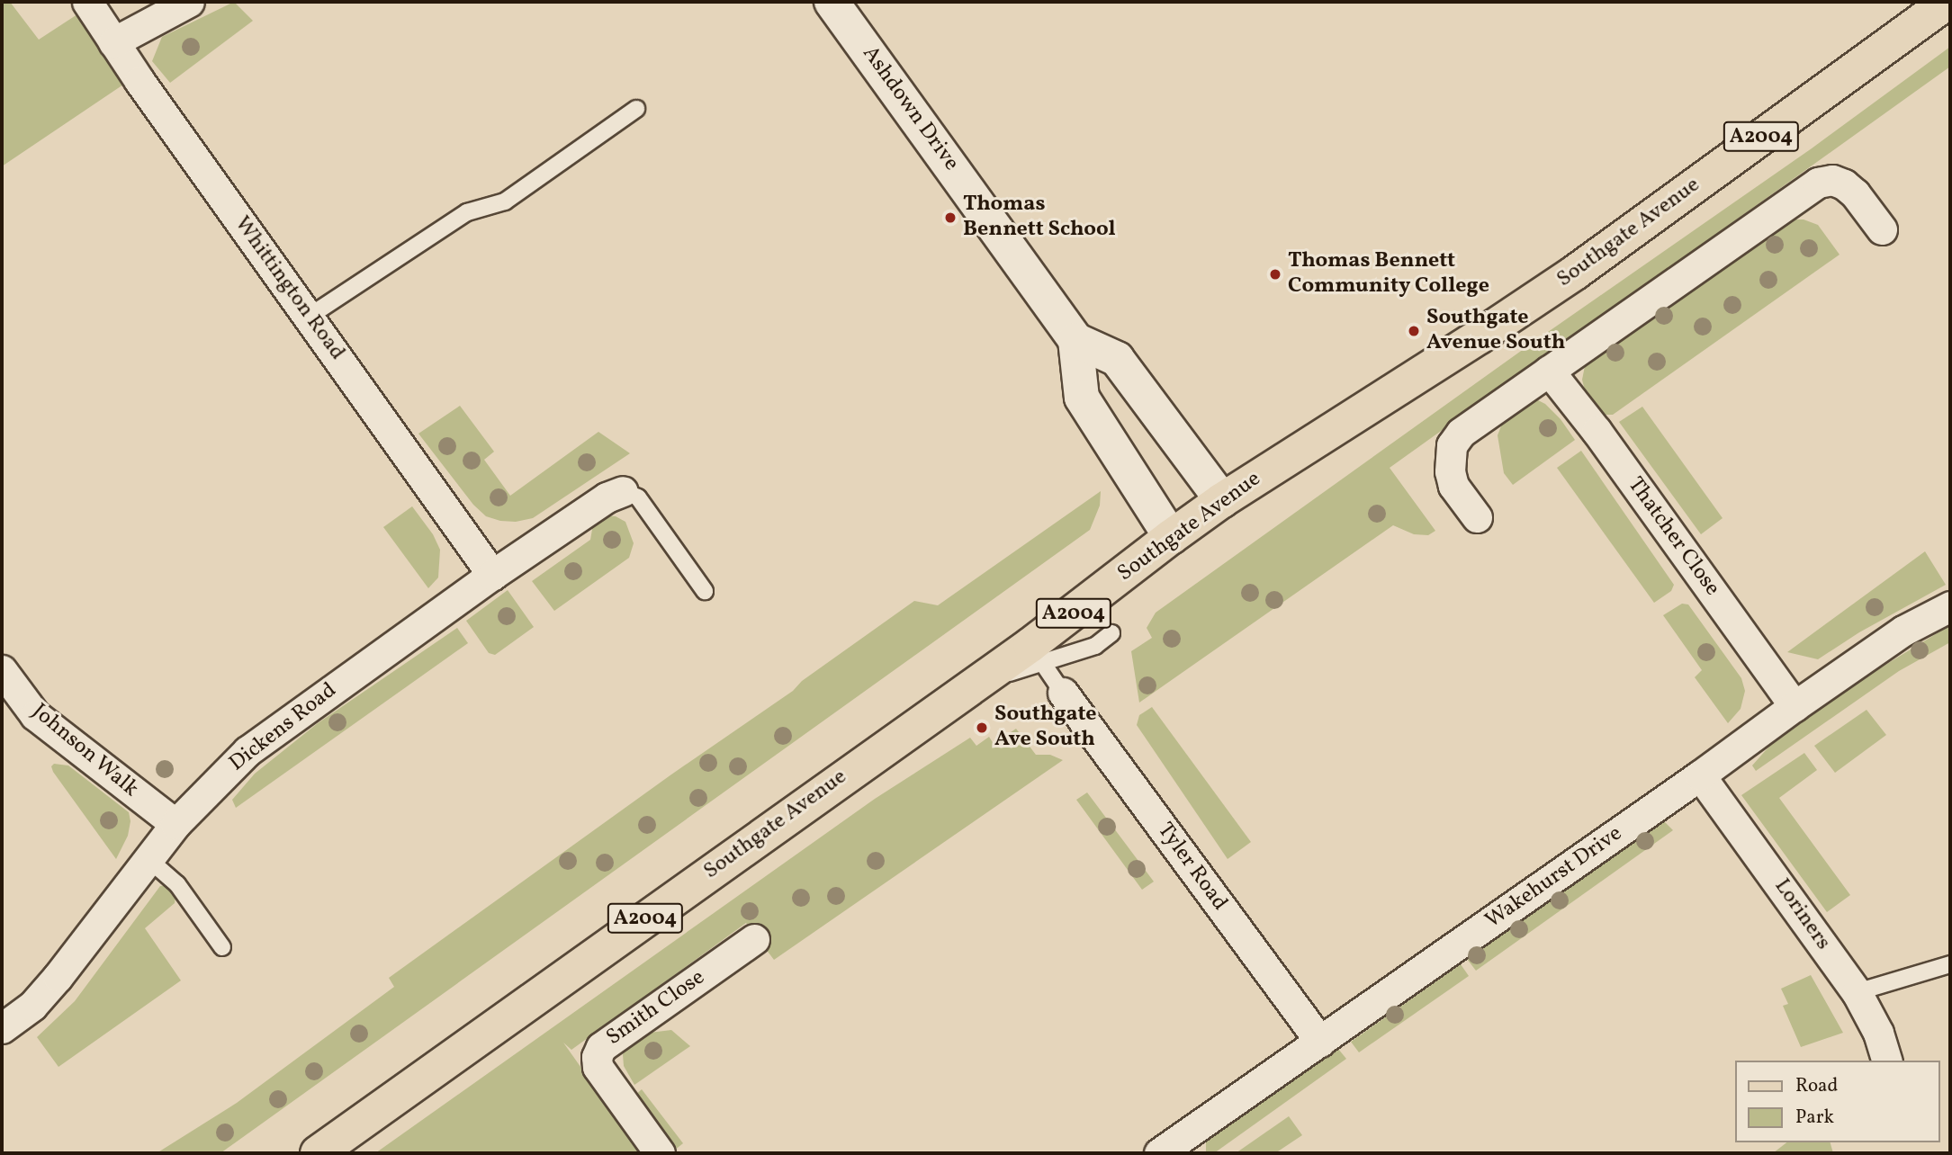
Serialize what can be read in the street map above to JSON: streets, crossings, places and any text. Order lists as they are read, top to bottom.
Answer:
{
  "streets": {
    "main road": ["A2004", "Southgate Avenue"],
    "street": [
      "Ashdown Drive",
      "Whittington Road",
      "Thatcher Close",
      "Dickens Road",
      "Johnson Walk",
      "Tyler Road",
      "Wakehurst Drive",
      "Loriners",
      "Smith Close"
    ]
  },
  "crossings": [
    ["Ashdown Drive", "Southgate Avenue"],
    ["Whittington Road", "Dickens Road"],
    ["Thatcher Close", "Wakehurst Drive"],
    ["Dickens Road", "Johnson Walk"],
    ["Tyler Road", "Wakehurst Drive"],
    ["Wakehurst Drive", "Loriners"]
  ],
  "places": [
    "Thomas Bennett School",
    "Thomas Bennett Community College",
    "Southgate Avenue South",
    "Southgate Ave South"
  ],
  "legend": ["Road", "Park"]
}
